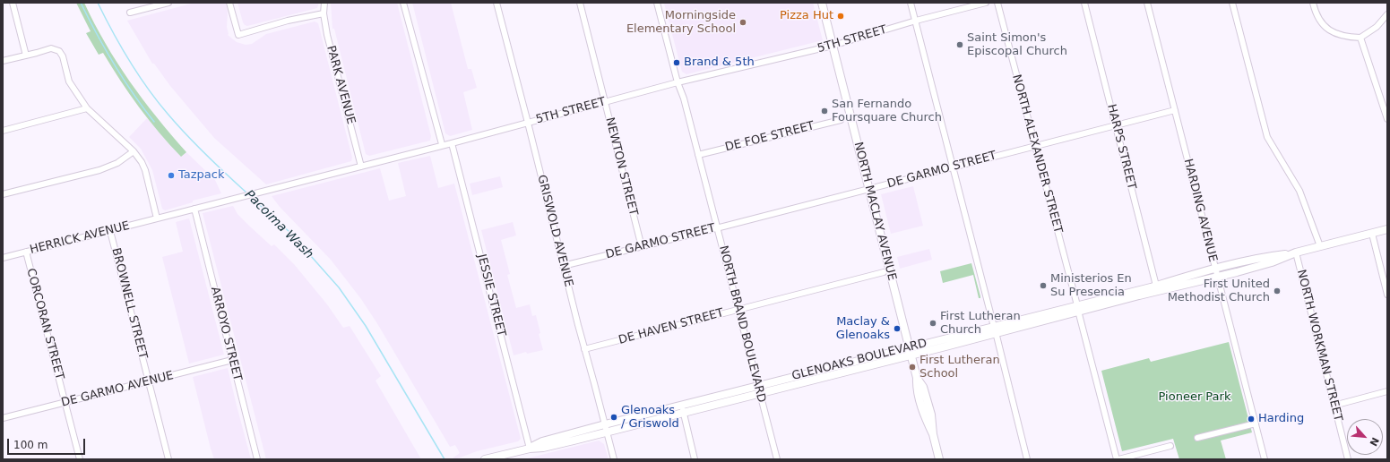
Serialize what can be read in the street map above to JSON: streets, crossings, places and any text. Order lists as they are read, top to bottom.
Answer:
{
  "streets": {
    "main road": ["NORTH MACLAY AVENUE", "GLENOAKS BOULEVARD"],
    "street": [
      "5TH STREET",
      "PARK AVENUE",
      "DE FOE STREET",
      "HARPS STREET",
      "NORTH ALEXANDER STREET",
      "NEWTON STREET",
      "DE GARMO STREET",
      "HARDING AVENUE",
      "GRISWOLD AVENUE",
      "HERRICK AVENUE",
      "JESSIE STREET",
      "BROWNELL STREET",
      "CORCORAN STREET",
      "NORTH BRAND BOULEVARD",
      "DE HAVEN STREET",
      "ARROYO STREET",
      "NORTH WORKMAN STREET",
      "DE GARMO AVENUE"
    ]
  },
  "crossings": [
    ["5TH STREET", "PARK AVENUE"],
    ["5TH STREET", "NEWTON STREET"],
    ["5TH STREET", "NORTH MACLAY AVENUE"],
    ["5TH STREET", "GRISWOLD AVENUE"],
    ["5TH STREET", "HERRICK AVENUE"],
    ["5TH STREET", "JESSIE STREET"],
    ["5TH STREET", "NORTH BRAND BOULEVARD"],
    ["5TH STREET", "ARROYO STREET"],
    ["DE FOE STREET", "NORTH BRAND BOULEVARD"],
    ["HARPS STREET", "DE GARMO STREET"],
    ["HARPS STREET", "GLENOAKS BOULEVARD"],
    ["NORTH ALEXANDER STREET", "DE GARMO STREET"],
    ["NORTH ALEXANDER STREET", "GLENOAKS BOULEVARD"],
    ["NEWTON STREET", "DE GARMO STREET"],
    ["DE GARMO STREET", "HARDING AVENUE"],
    ["DE GARMO STREET", "NORTH MACLAY AVENUE"],
    ["DE GARMO STREET", "GRISWOLD AVENUE"],
    ["DE GARMO STREET", "NORTH BRAND BOULEVARD"],
    ["HARDING AVENUE", "GLENOAKS BOULEVARD"],
    ["NORTH MACLAY AVENUE", "GLENOAKS BOULEVARD"],
    ["GRISWOLD AVENUE", "DE HAVEN STREET"],
    ["GRISWOLD AVENUE", "GLENOAKS BOULEVARD"],
    ["HERRICK AVENUE", "BROWNELL STREET"],
    ["HERRICK AVENUE", "CORCORAN STREET"],
    ["JESSIE STREET", "GLENOAKS BOULEVARD"],
    ["BROWNELL STREET", "DE GARMO AVENUE"],
    ["CORCORAN STREET", "DE GARMO AVENUE"],
    ["NORTH BRAND BOULEVARD", "DE HAVEN STREET"],
    ["NORTH BRAND BOULEVARD", "GLENOAKS BOULEVARD"],
    ["ARROYO STREET", "DE GARMO AVENUE"],
    ["NORTH WORKMAN STREET", "GLENOAKS BOULEVARD"]
  ],
  "water": ["Pacoima Wash"],
  "parks": ["Pioneer Park"],
  "places": [
    "Pizza Hut",
    "Morningside Elementary School",
    "Saint Simon's Episcopal Church",
    "Brand & 5th",
    "San Fernando Foursquare Church",
    "Tazpack",
    "Ministerios En Su Presencia",
    "First United Methodist Church",
    "First Lutheran Church",
    "Maclay & Glenoaks",
    "First Lutheran School",
    "Glenoaks / Griswold",
    "Harding"
  ],
  "scale_bar": "100 m",
  "north": "bottom right"
}
